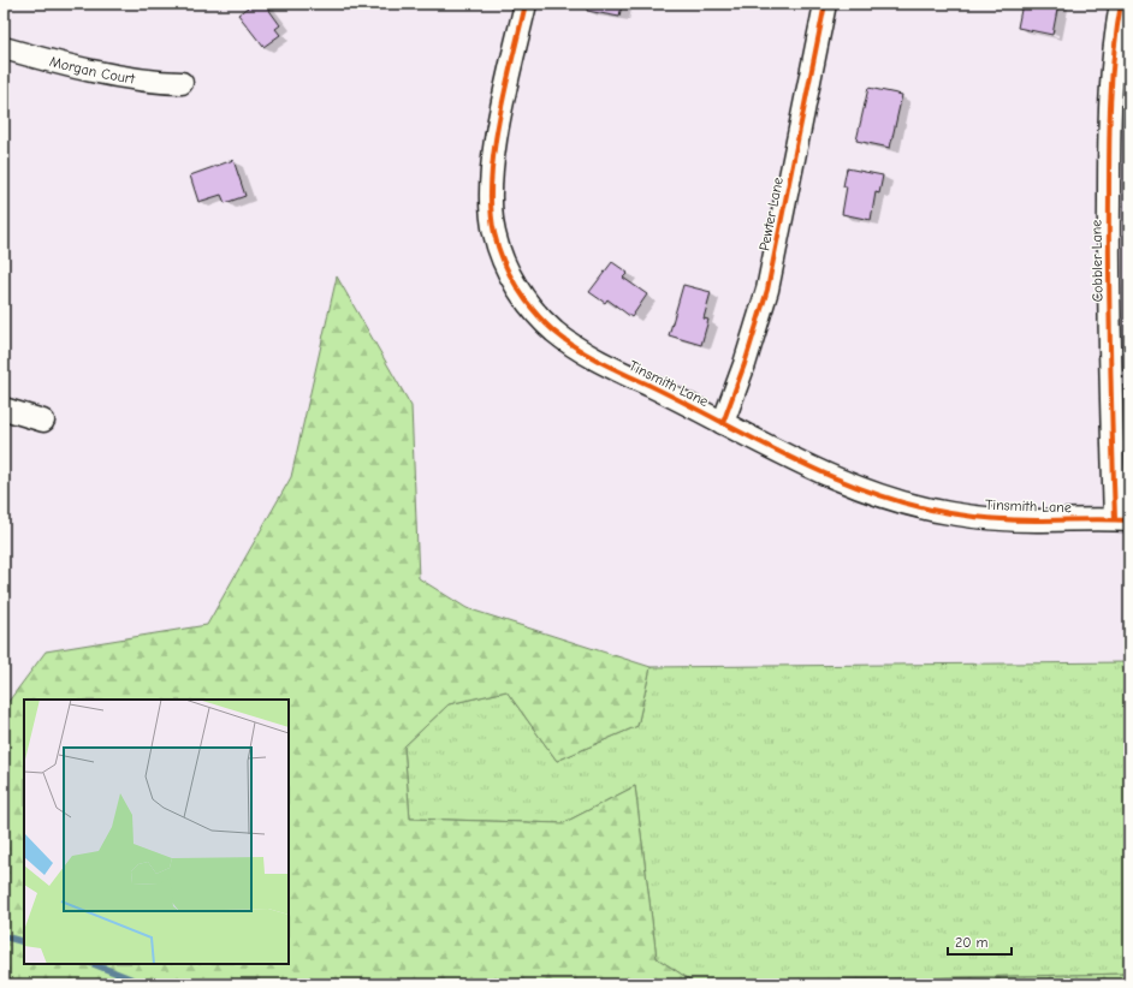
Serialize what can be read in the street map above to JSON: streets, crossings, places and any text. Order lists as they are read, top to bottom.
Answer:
{
  "streets": {
    "street": [
      "Morgan Court",
      "Pewter Lane",
      "Cobbler Lane",
      "Tinsmith Lane"
    ]
  },
  "crossings": [
    ["Pewter Lane", "Tinsmith Lane"],
    ["Cobbler Lane", "Tinsmith Lane"]
  ],
  "scale_bar": "20 m"
}
